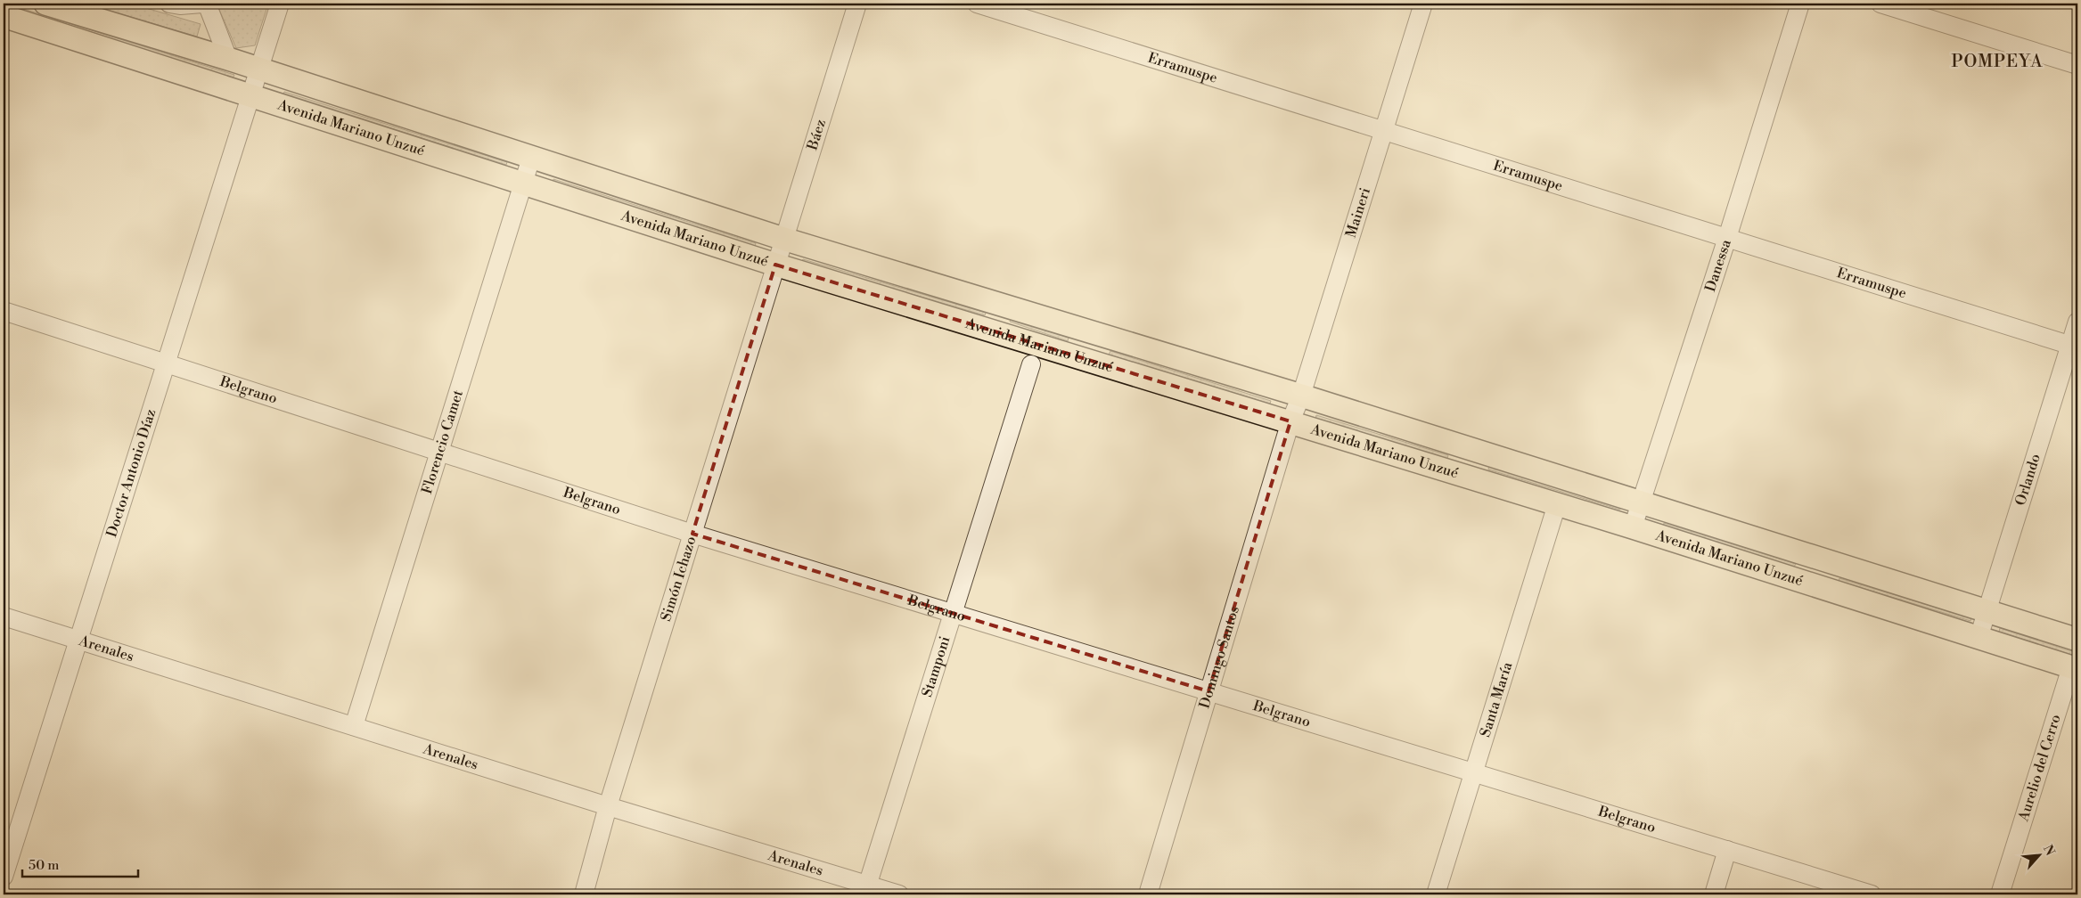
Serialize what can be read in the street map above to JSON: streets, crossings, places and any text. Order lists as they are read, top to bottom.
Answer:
{
  "streets": {
    "main road": ["Avenida Mariano Unzué"],
    "street": [
      "Erramuspe",
      "Báez",
      "Maineri",
      "Danessa",
      "Belgrano",
      "Florencio Camet",
      "Doctor Antonio Díaz",
      "Orlando",
      "Simón Ichazo",
      "Arenales",
      "Domingo Santos",
      "Stamponi",
      "Santa María",
      "Aurelio del Cerro"
    ]
  },
  "crossings": [
    ["Erramuspe", "Maineri"],
    ["Erramuspe", "Danessa"],
    ["Erramuspe", "Orlando"],
    ["Avenida Mariano Unzué", "Báez"],
    ["Avenida Mariano Unzué", "Maineri"],
    ["Avenida Mariano Unzué", "Danessa"],
    ["Avenida Mariano Unzué", "Florencio Camet"],
    ["Avenida Mariano Unzué", "Doctor Antonio Díaz"],
    ["Avenida Mariano Unzué", "Orlando"],
    ["Avenida Mariano Unzué", "Simón Ichazo"],
    ["Avenida Mariano Unzué", "Domingo Santos"],
    ["Avenida Mariano Unzué", "Santa María"],
    ["Avenida Mariano Unzué", "Aurelio del Cerro"],
    ["Báez", "Simón Ichazo"],
    ["Maineri", "Domingo Santos"],
    ["Belgrano", "Florencio Camet"],
    ["Belgrano", "Doctor Antonio Díaz"],
    ["Belgrano", "Simón Ichazo"],
    ["Belgrano", "Domingo Santos"],
    ["Belgrano", "Stamponi"],
    ["Belgrano", "Santa María"],
    ["Florencio Camet", "Arenales"],
    ["Doctor Antonio Díaz", "Arenales"],
    ["Simón Ichazo", "Arenales"],
    ["Arenales", "Stamponi"]
  ],
  "districts": ["POMPEYA"],
  "scale_bar": "50 m",
  "north": "top right"
}
